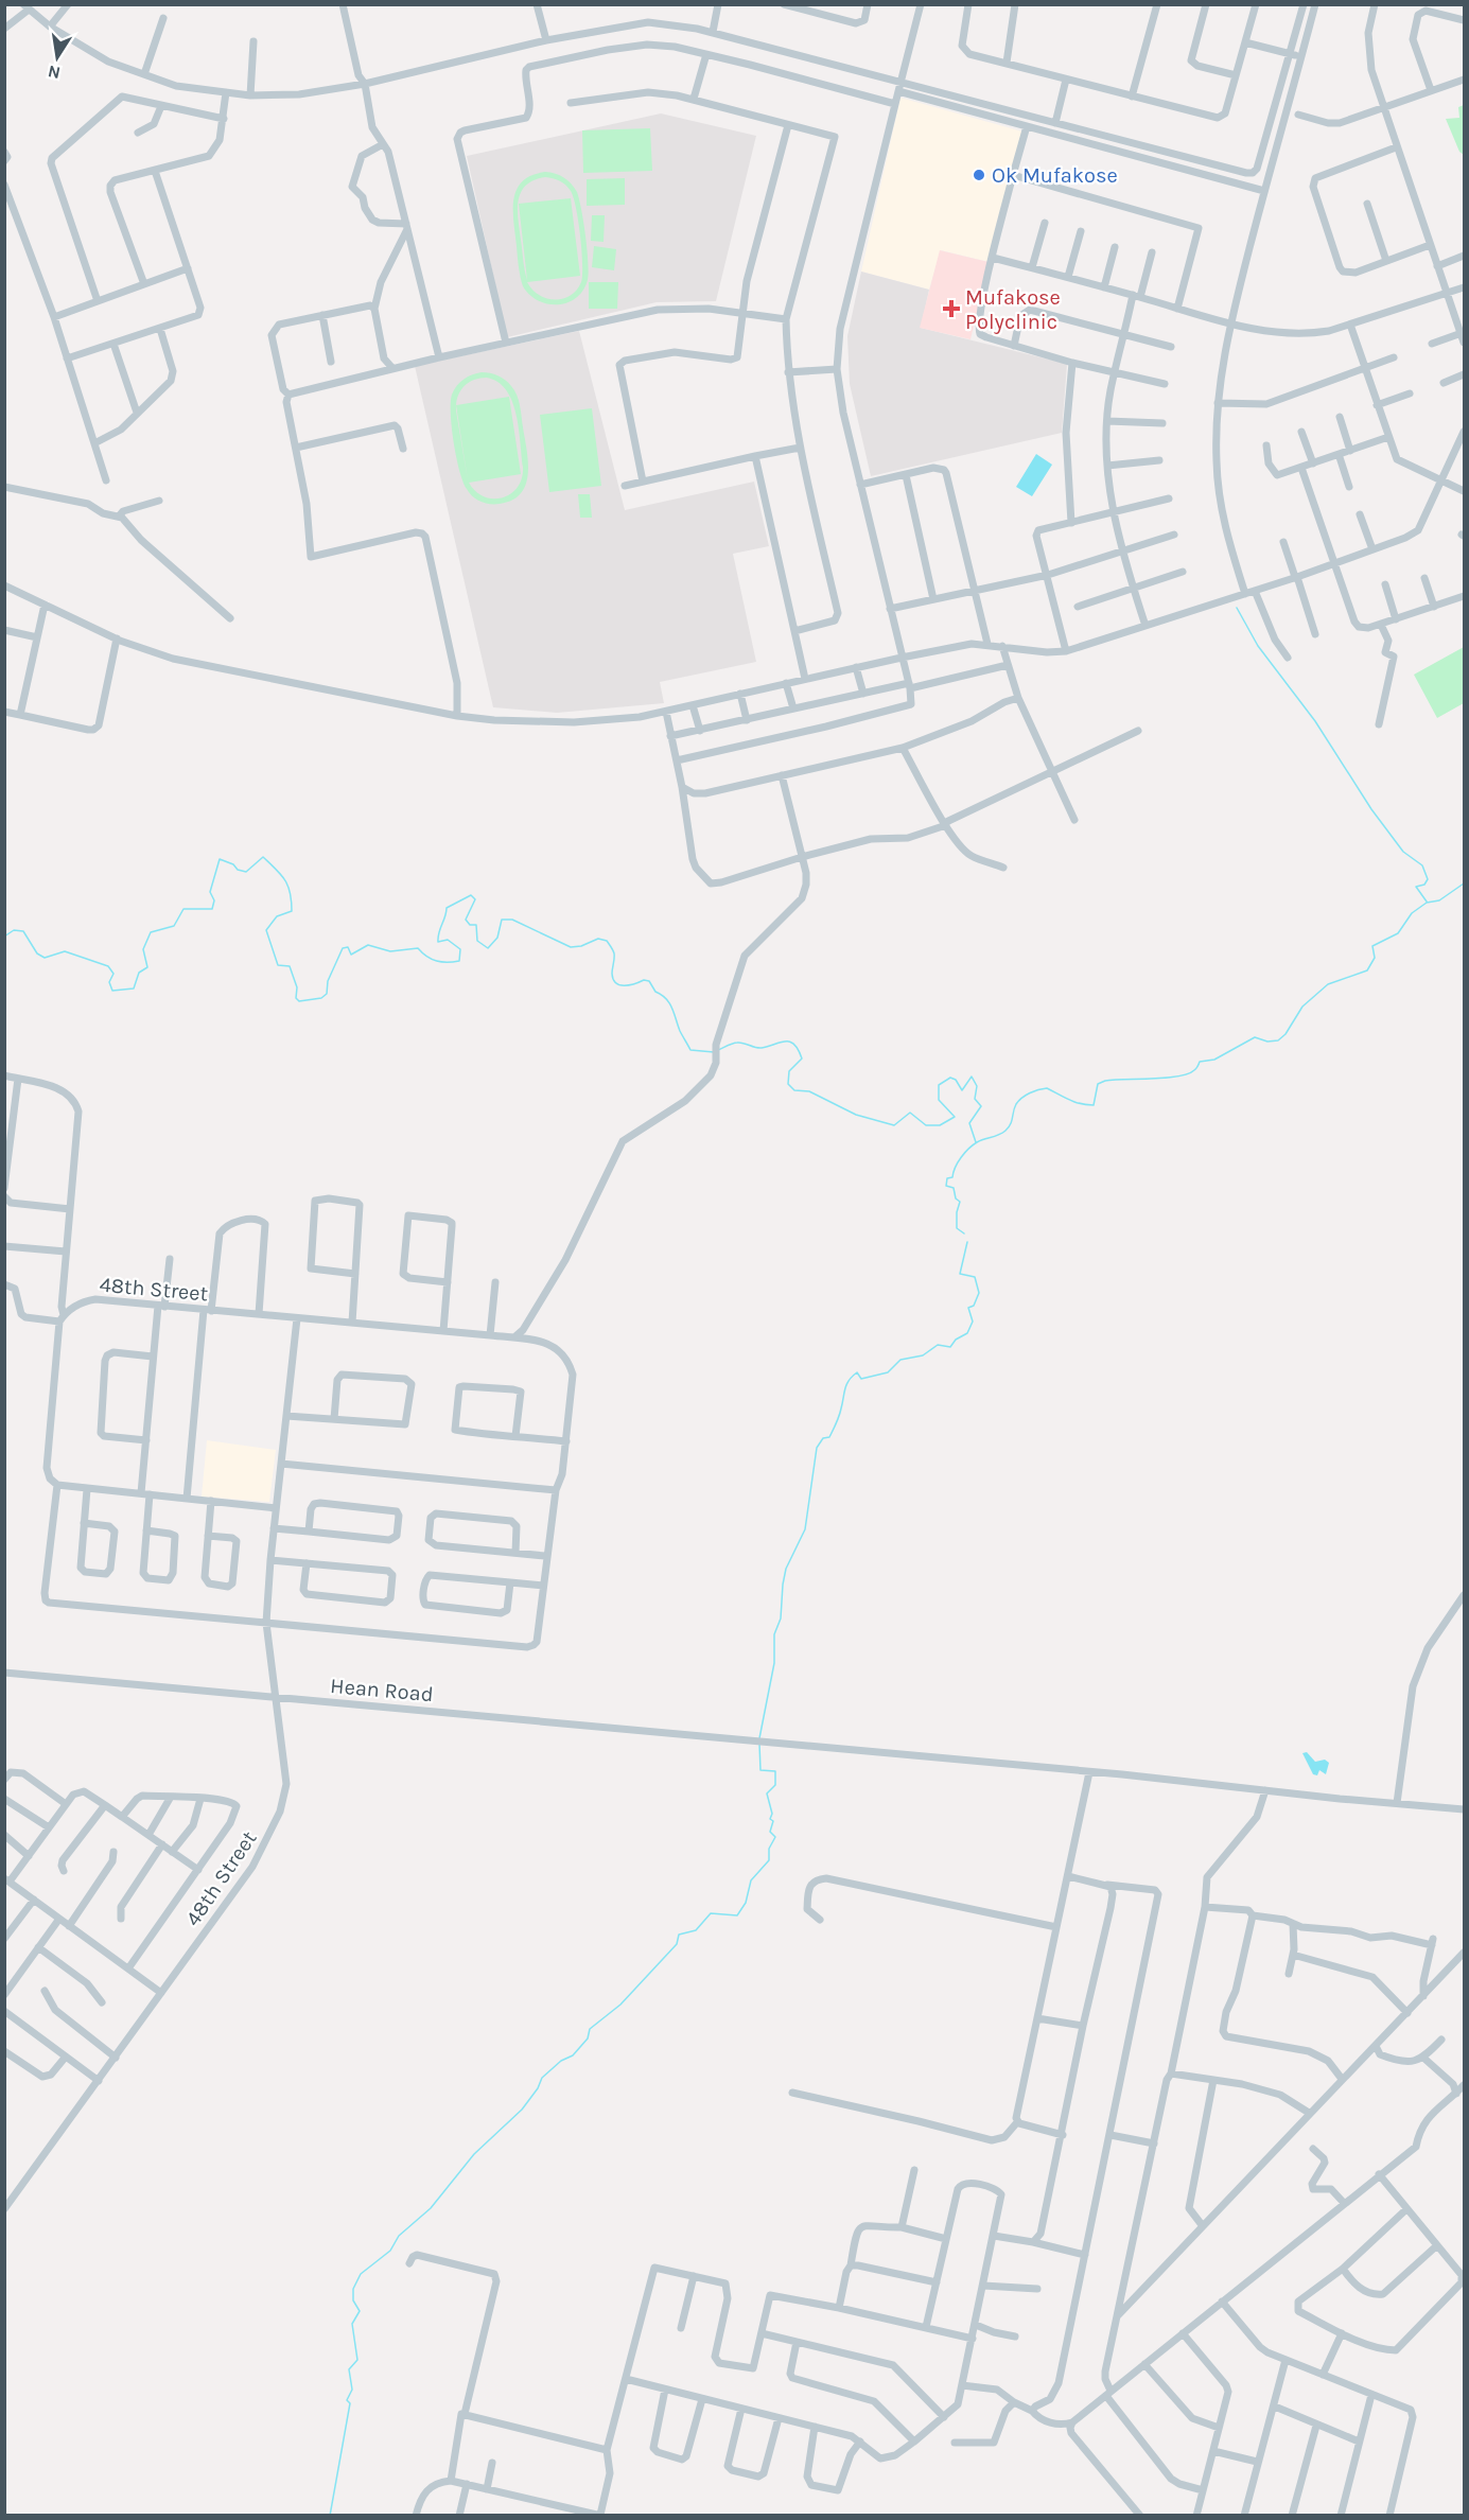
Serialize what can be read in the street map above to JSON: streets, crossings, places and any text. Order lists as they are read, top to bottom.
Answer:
{
  "streets": {
    "street": ["48th Street", "Hean Road"]
  },
  "crossings": [
    ["48th Street", "Hean Road"]
  ],
  "places": {
    "other": ["Ok Mufakose"],
    "health": ["Mufakose Polyclinic"]
  },
  "north": "bottom"
}
